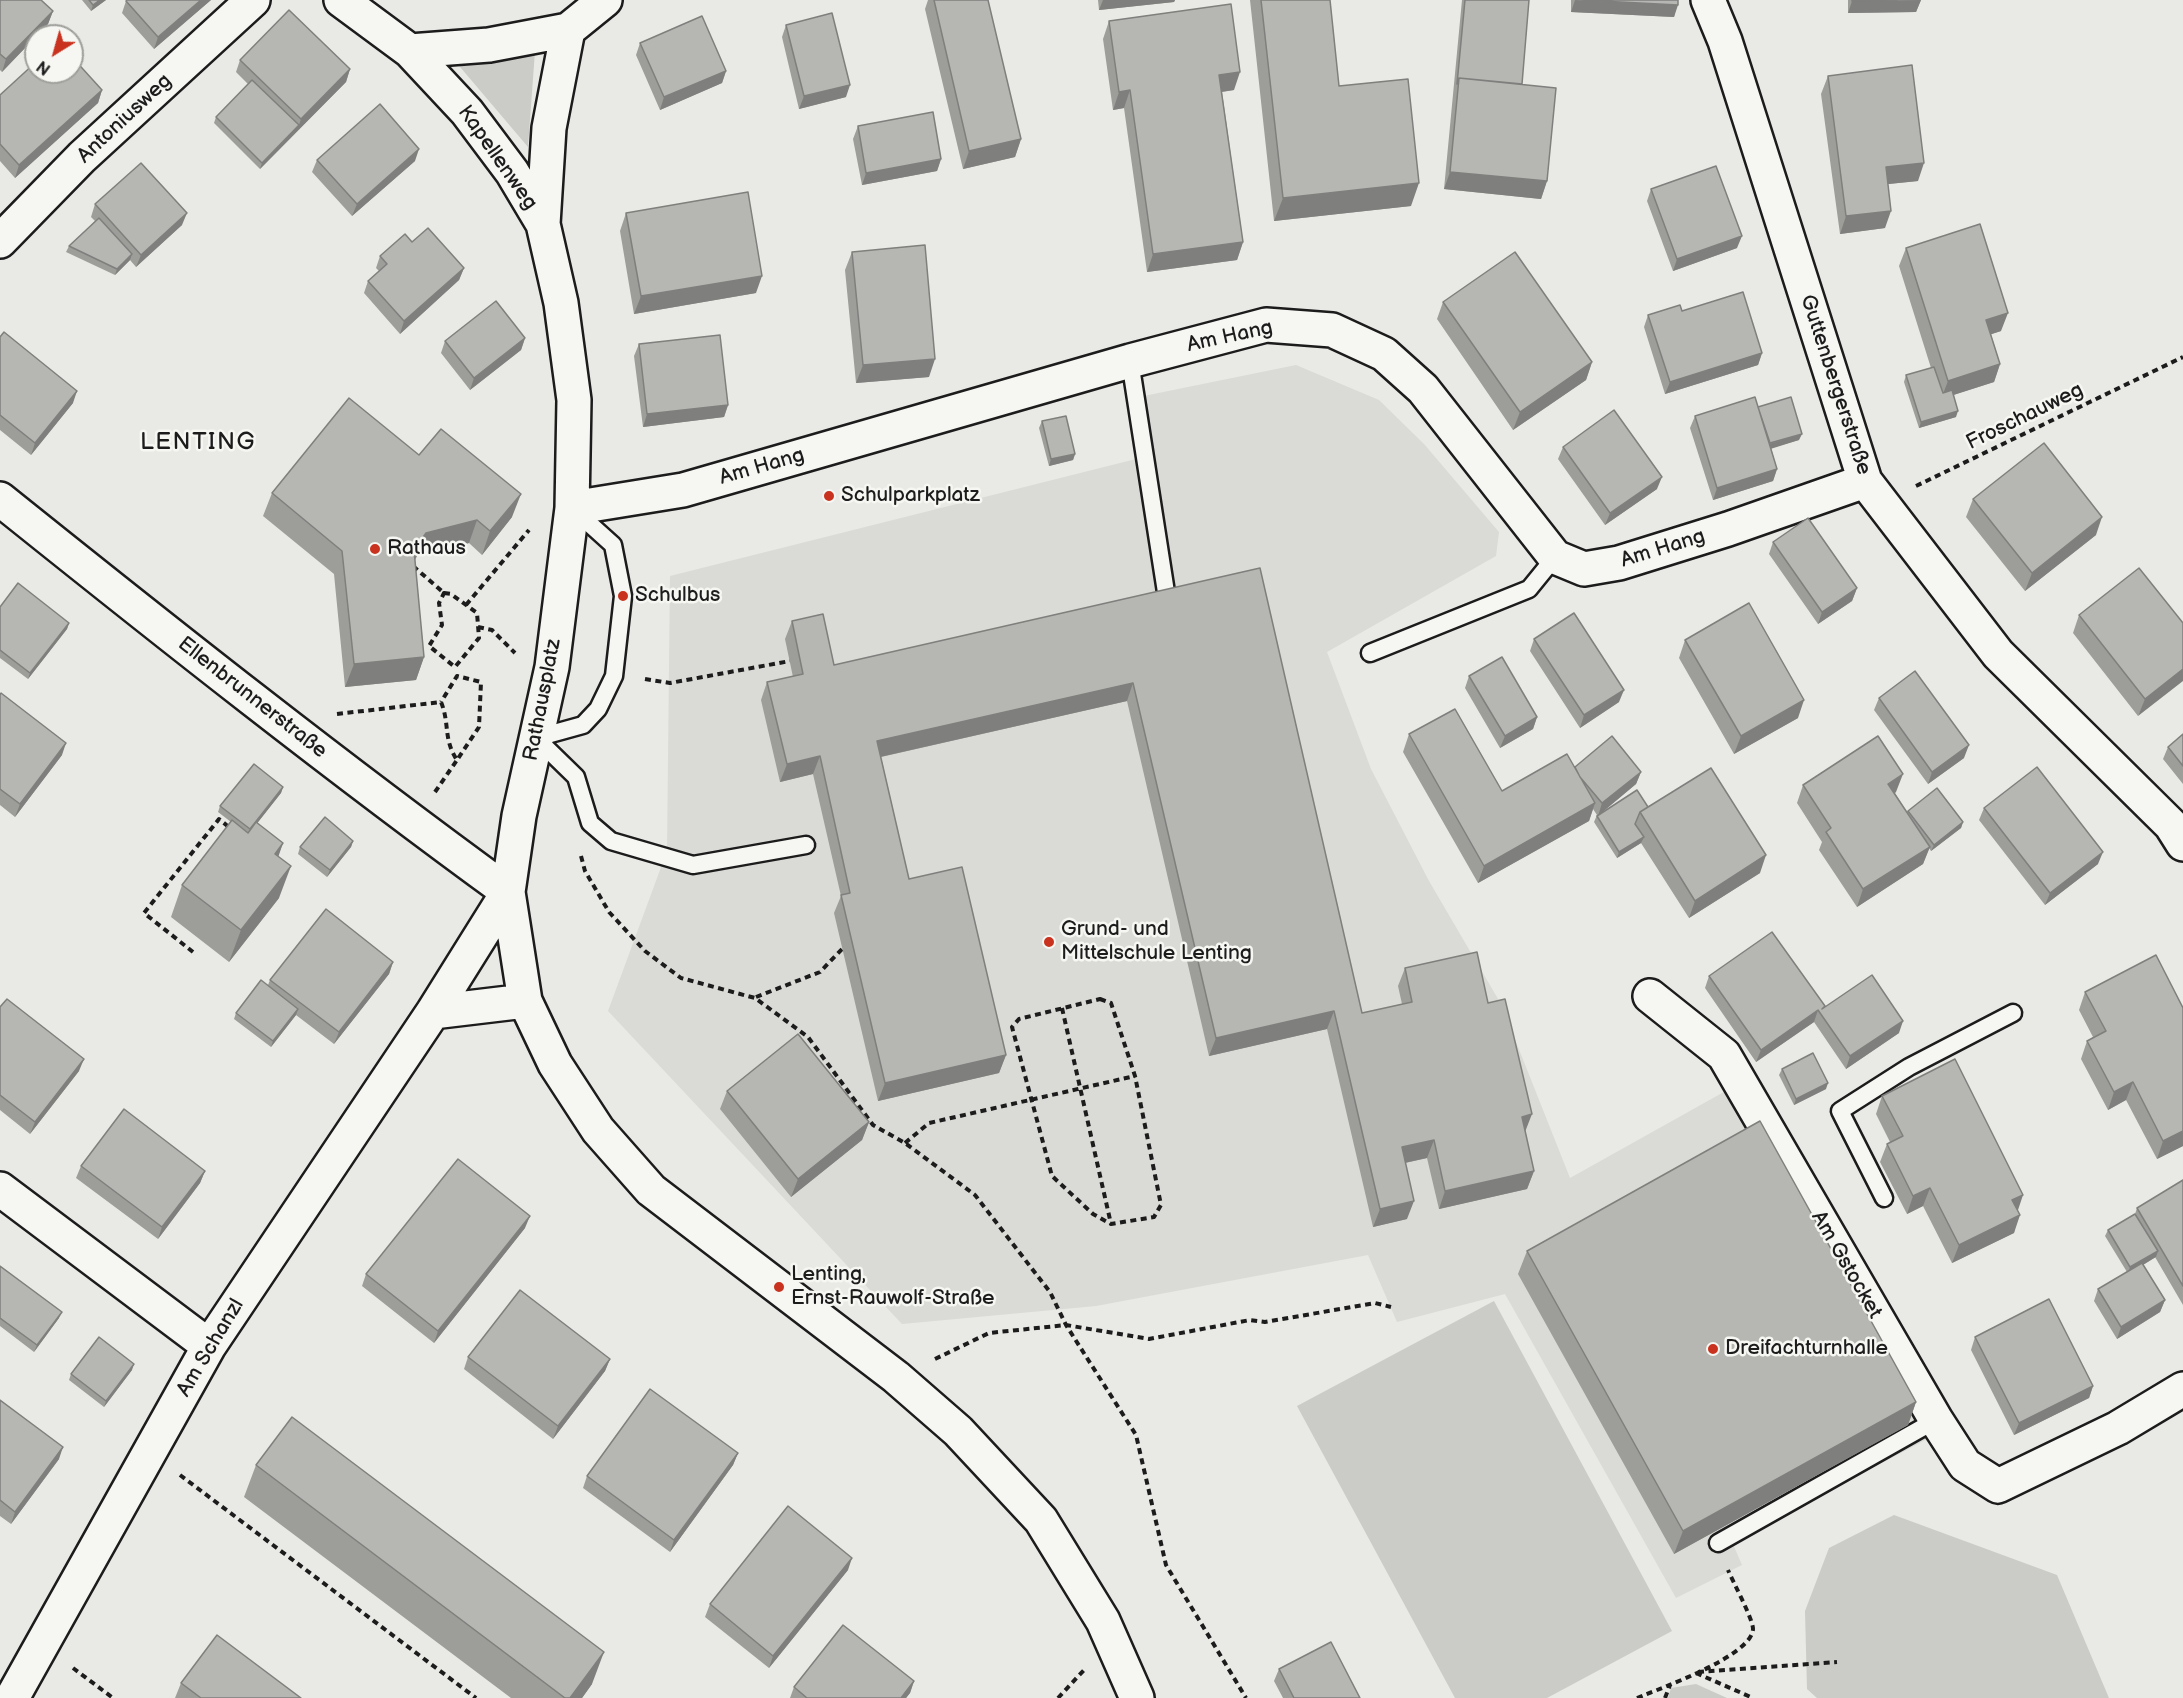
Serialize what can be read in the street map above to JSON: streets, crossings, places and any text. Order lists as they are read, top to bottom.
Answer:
{
  "streets": {
    "street": [
      "Antoniusweg",
      "Kapellenweg",
      "Am Hang",
      "Guttenbergerstraße",
      "Ellenbrunnerstraße",
      "Rathausplatz",
      "Am Gstocket",
      "Am Schanzl"
    ],
    "path": ["Froschauweg"]
  },
  "crossings": [
    ["Kapellenweg", "Am Hang"],
    ["Kapellenweg", "Rathausplatz"],
    ["Am Hang", "Guttenbergerstraße"],
    ["Am Hang", "Froschauweg"],
    ["Am Hang", "Rathausplatz"],
    ["Guttenbergerstraße", "Froschauweg"],
    ["Ellenbrunnerstraße", "Rathausplatz"],
    ["Ellenbrunnerstraße", "Am Schanzl"],
    ["Rathausplatz", "Am Schanzl"]
  ],
  "districts": ["LENTING"],
  "places": [
    "Schulparkplatz",
    "Rathaus",
    "Schulbus",
    "Grund- und Mittelschule Lenting",
    "Lenting, Ernst-Rauwolf-Straße",
    "Dreifachturnhalle"
  ],
  "north": "bottom left"
}
